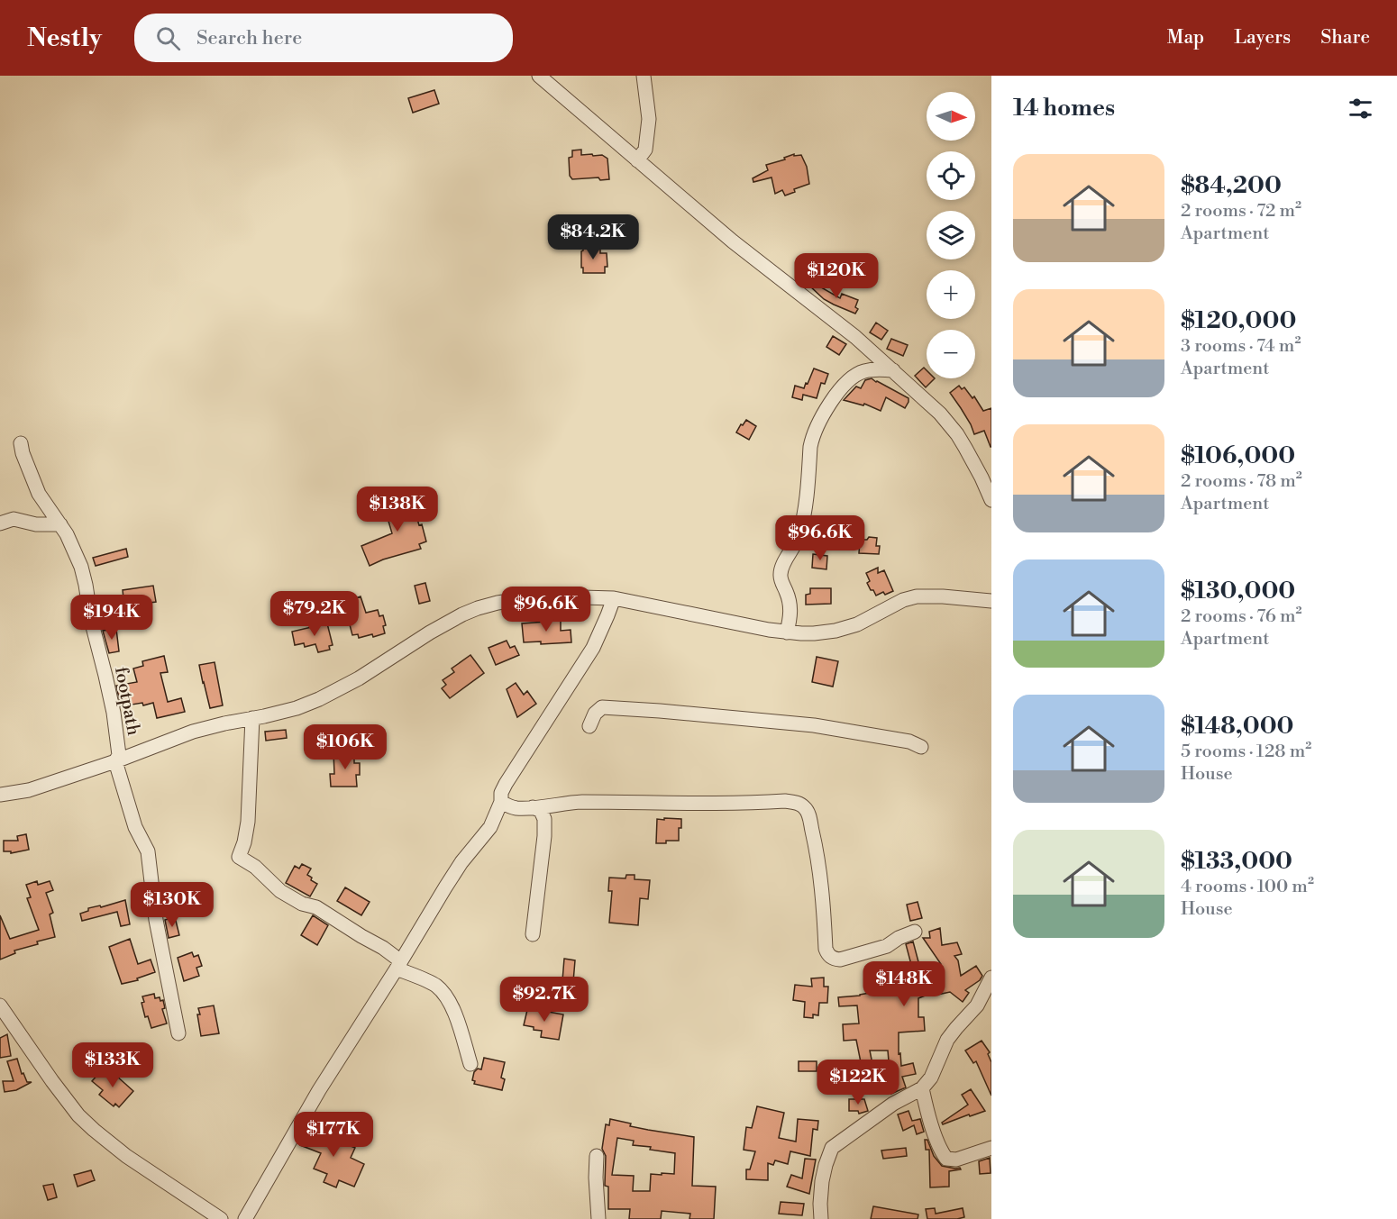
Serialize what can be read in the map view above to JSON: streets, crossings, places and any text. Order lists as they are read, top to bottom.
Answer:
{
  "streets": {
    "street": ["footpath"]
  },
  "north": "right",
  "page": {
    "header": "Nestly",
    "search": "Search here",
    "nav": ["Map", "Layers", "Share"],
    "heading": "14 homes",
    "map_buttons": ["+", "−"],
    "list": [
      {
        "name": "$84,200",
        "note": "2 rooms · 72 m² · Apartment"
      },
      {
        "name": "$120,000",
        "note": "3 rooms · 74 m² · Apartment"
      },
      {
        "name": "$106,000",
        "note": "2 rooms · 78 m² · Apartment"
      },
      {
        "name": "$130,000",
        "note": "2 rooms · 76 m² · Apartment"
      },
      {
        "name": "$148,000",
        "note": "5 rooms · 128 m² · House"
      },
      {
        "name": "$133,000",
        "note": "4 rooms · 100 m² · House"
      }
    ],
    "price": [
      "$84.2K",
      "$120K",
      "$138K",
      "$96.6K",
      "$96.6K",
      "$79.2K",
      "$194K",
      "$106K",
      "$130K",
      "$148K",
      "$92.7K",
      "$133K",
      "$122K",
      "$177K"
    ]
  }
}
